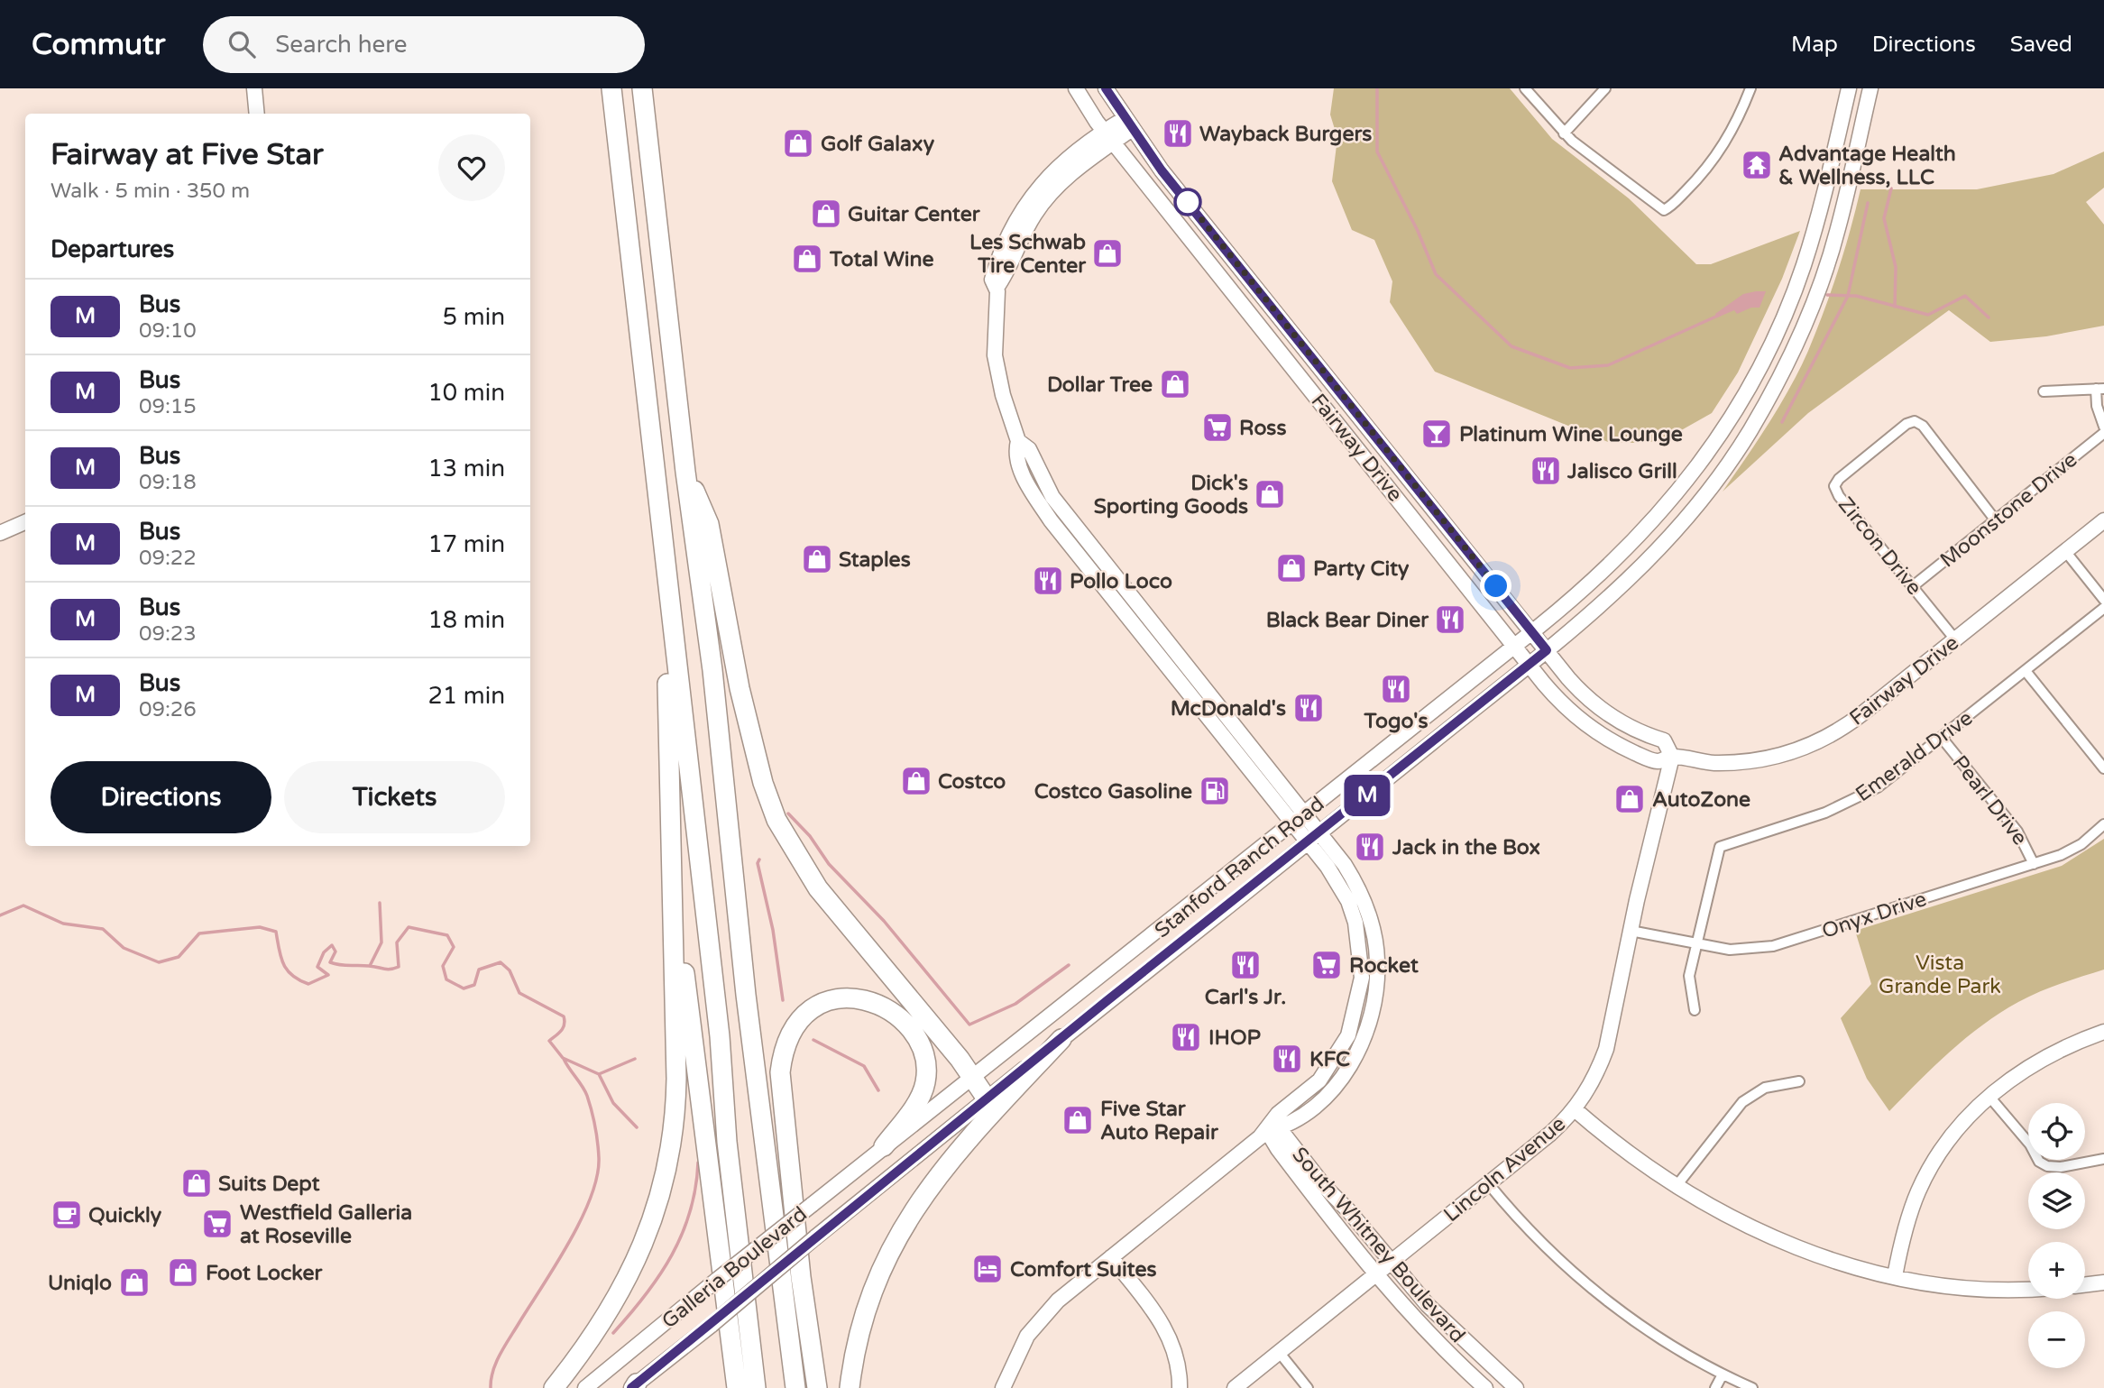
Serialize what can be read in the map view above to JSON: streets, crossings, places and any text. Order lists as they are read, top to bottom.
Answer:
{
  "streets": {
    "street": [
      "Fairway Drive",
      "Moonstone Drive",
      "Zircon Drive",
      "Emerald Drive",
      "Pearl Drive",
      "Stanford Ranch Road",
      "Onyx Drive",
      "Lincoln Avenue",
      "South Whitney Boulevard",
      "Galleria Boulevard"
    ]
  },
  "crossings": [
    ["Fairway Drive", "Zircon Drive"],
    ["Fairway Drive", "Stanford Ranch Road"],
    ["Fairway Drive", "Lincoln Avenue"],
    ["Moonstone Drive", "Zircon Drive"],
    ["Emerald Drive", "Pearl Drive"],
    ["Emerald Drive", "Onyx Drive"],
    ["Pearl Drive", "Onyx Drive"],
    ["Stanford Ranch Road", "Galleria Boulevard"],
    ["Onyx Drive", "Lincoln Avenue"],
    ["Lincoln Avenue", "South Whitney Boulevard"]
  ],
  "parks": ["Vista Grande Park"],
  "places": {
    "restaurant": [
      "Wayback Burgers",
      "Jalisco Grill",
      "Pollo Loco",
      "Black Bear Diner",
      "Togo's",
      "McDonald's",
      "Jack in the Box",
      "Carl's Jr.",
      "IHOP",
      "KFC"
    ],
    "shop": [
      "Golf Galaxy",
      "Guitar Center",
      "Les Schwab Tire Center",
      "Total Wine",
      "Dollar Tree",
      "Dick's Sporting Goods",
      "Staples",
      "Party City",
      "Costco",
      "AutoZone",
      "Five Star Auto Repair",
      "Suits Dept",
      "Foot Locker",
      "Uniqlo"
    ],
    "temple": ["Advantage Health & Wellness, LLC"],
    "supermarket": ["Ross", "Rocket", "Westfield Galleria at Roseville"],
    "bar": ["Platinum Wine Lounge"],
    "fuel station": ["Costco Gasoline"],
    "cafe": ["Quickly"],
    "hotel": ["Comfort Suites"]
  },
  "lines": ["bus line M"],
  "page": {
    "header": "Commutr",
    "search": "Search here",
    "nav": ["Map", "Directions", "Saved"],
    "on_map": "M",
    "heading": [
      ["Fairway at Five Star", "Walk · 5 min · 350 m"],
      "Departures"
    ],
    "list": [
      {
        "mark": "M",
        "name": "Bus",
        "note": "09:10",
        "value": "5 min"
      },
      {
        "mark": "M",
        "name": "Bus",
        "note": "09:15",
        "value": "10 min"
      },
      {
        "mark": "M",
        "name": "Bus",
        "note": "09:18",
        "value": "13 min"
      },
      {
        "mark": "M",
        "name": "Bus",
        "note": "09:22",
        "value": "17 min"
      },
      {
        "mark": "M",
        "name": "Bus",
        "note": "09:23",
        "value": "18 min"
      },
      {
        "mark": "M",
        "name": "Bus",
        "note": "09:26",
        "value": "21 min"
      }
    ],
    "buttons": ["Directions", "Tickets"],
    "map_buttons": ["+", "−"]
  }
}
